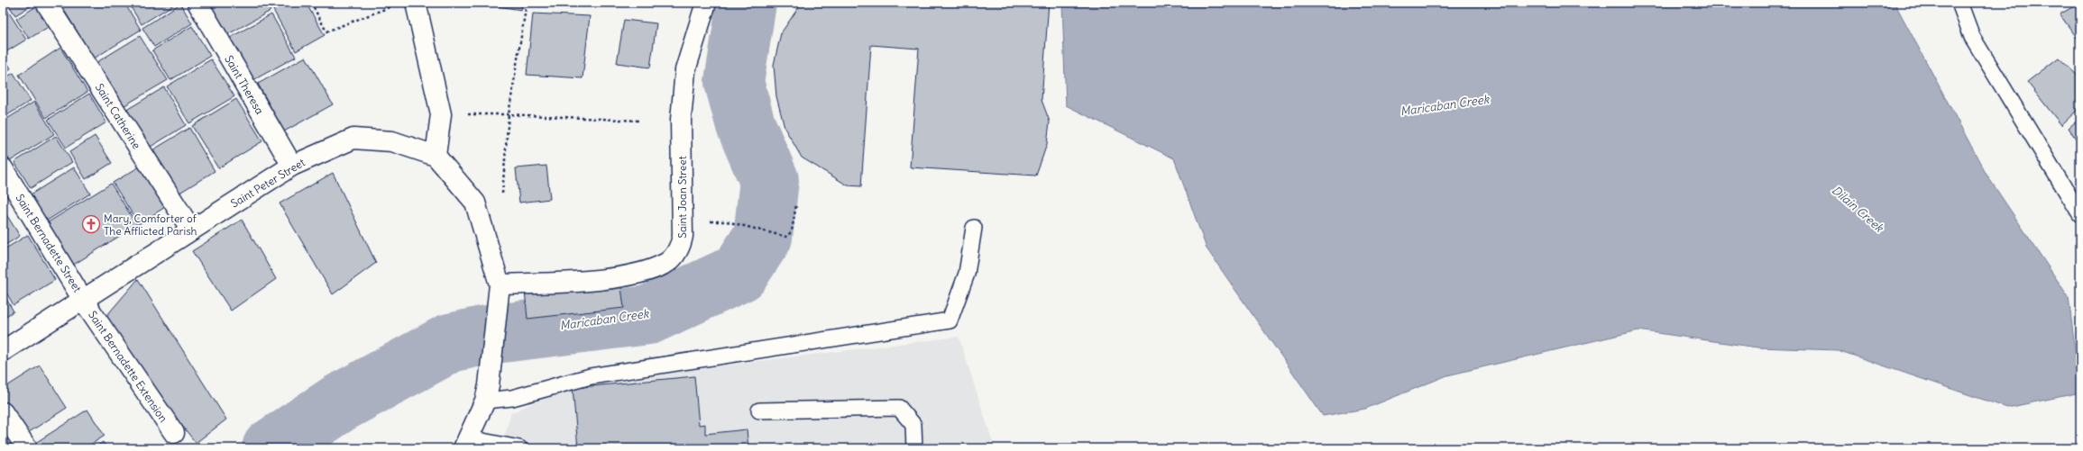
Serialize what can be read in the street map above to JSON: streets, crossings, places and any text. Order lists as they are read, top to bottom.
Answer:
{
  "streets": {
    "street": [
      "Saint Theresa",
      "Saint Catherine",
      "Saint Peter Street",
      "Saint Joan Street",
      "Saint Bernadette Street",
      "Saint Bernadette Extension"
    ]
  },
  "crossings": [
    ["Saint Theresa", "Saint Peter Street"],
    ["Saint Catherine", "Saint Peter Street"],
    ["Saint Peter Street", "Saint Bernadette Street"],
    ["Saint Peter Street", "Saint Bernadette Extension"],
    ["Saint Bernadette Street", "Saint Bernadette Extension"]
  ],
  "water": ["Maricaban Creek", "Dilain Creek"],
  "places": {
    "church": ["Mary, Comforter of The Afflicted Parish"]
  }
}
